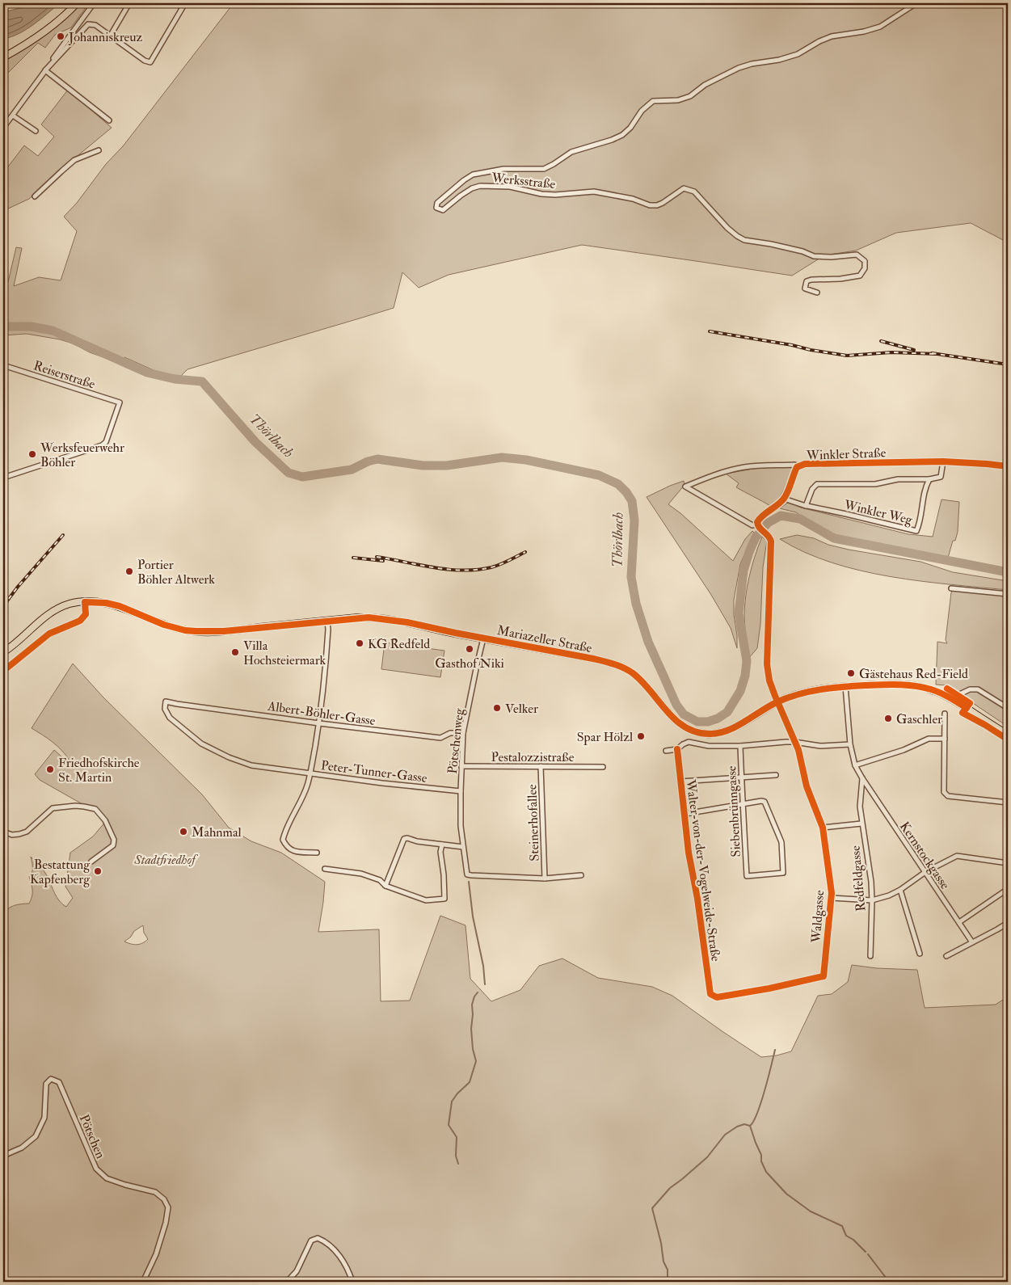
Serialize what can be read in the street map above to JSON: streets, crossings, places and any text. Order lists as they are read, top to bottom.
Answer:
{
  "streets": {
    "main road": ["Mariazeller Straße"],
    "street": [
      "Werksstraße",
      "Reiserstraße",
      "Winkler Straße",
      "Winkler Weg",
      "Albert-Böhler-Gasse",
      "Pötschenweg",
      "Pestalozzistraße",
      "Peter-Tunner-Gasse",
      "Siebenbrünngasse",
      "Steinerhofallee",
      "Kernstockgasse",
      "Walter-von-der-Vogelweide-Straße",
      "Redfeldgasse",
      "Waldgasse",
      "Pötschen"
    ]
  },
  "crossings": [
    ["Winkler Straße", "Winkler Weg"],
    ["Mariazeller Straße", "Pötschenweg"],
    ["Mariazeller Straße", "Redfeldgasse"],
    ["Mariazeller Straße", "Waldgasse"],
    ["Albert-Böhler-Gasse", "Pötschenweg"],
    ["Albert-Böhler-Gasse", "Peter-Tunner-Gasse"],
    ["Pötschenweg", "Pestalozzistraße"],
    ["Pötschenweg", "Peter-Tunner-Gasse"],
    ["Pötschenweg", "Steinerhofallee"],
    ["Pestalozzistraße", "Steinerhofallee"],
    ["Kernstockgasse", "Redfeldgasse"],
    ["Walter-von-der-Vogelweide-Straße", "Waldgasse"]
  ],
  "water": ["Thörlbach"],
  "parks": ["Stadtfriedhof"],
  "places": [
    "Johanniskreuz",
    "Werksfeuerwehr Böhler",
    "Portier Böhler Altwerk",
    "KG Redfeld",
    "Gasthof Niki",
    "Villa Hochsteiermark",
    "Gästehaus Red-Field",
    "Velker",
    "Gaschler",
    "Spar Hölzl",
    "Friedhofskirche St. Martin",
    "Mahnmal",
    "Bestattung Kapfenberg"
  ]
}
